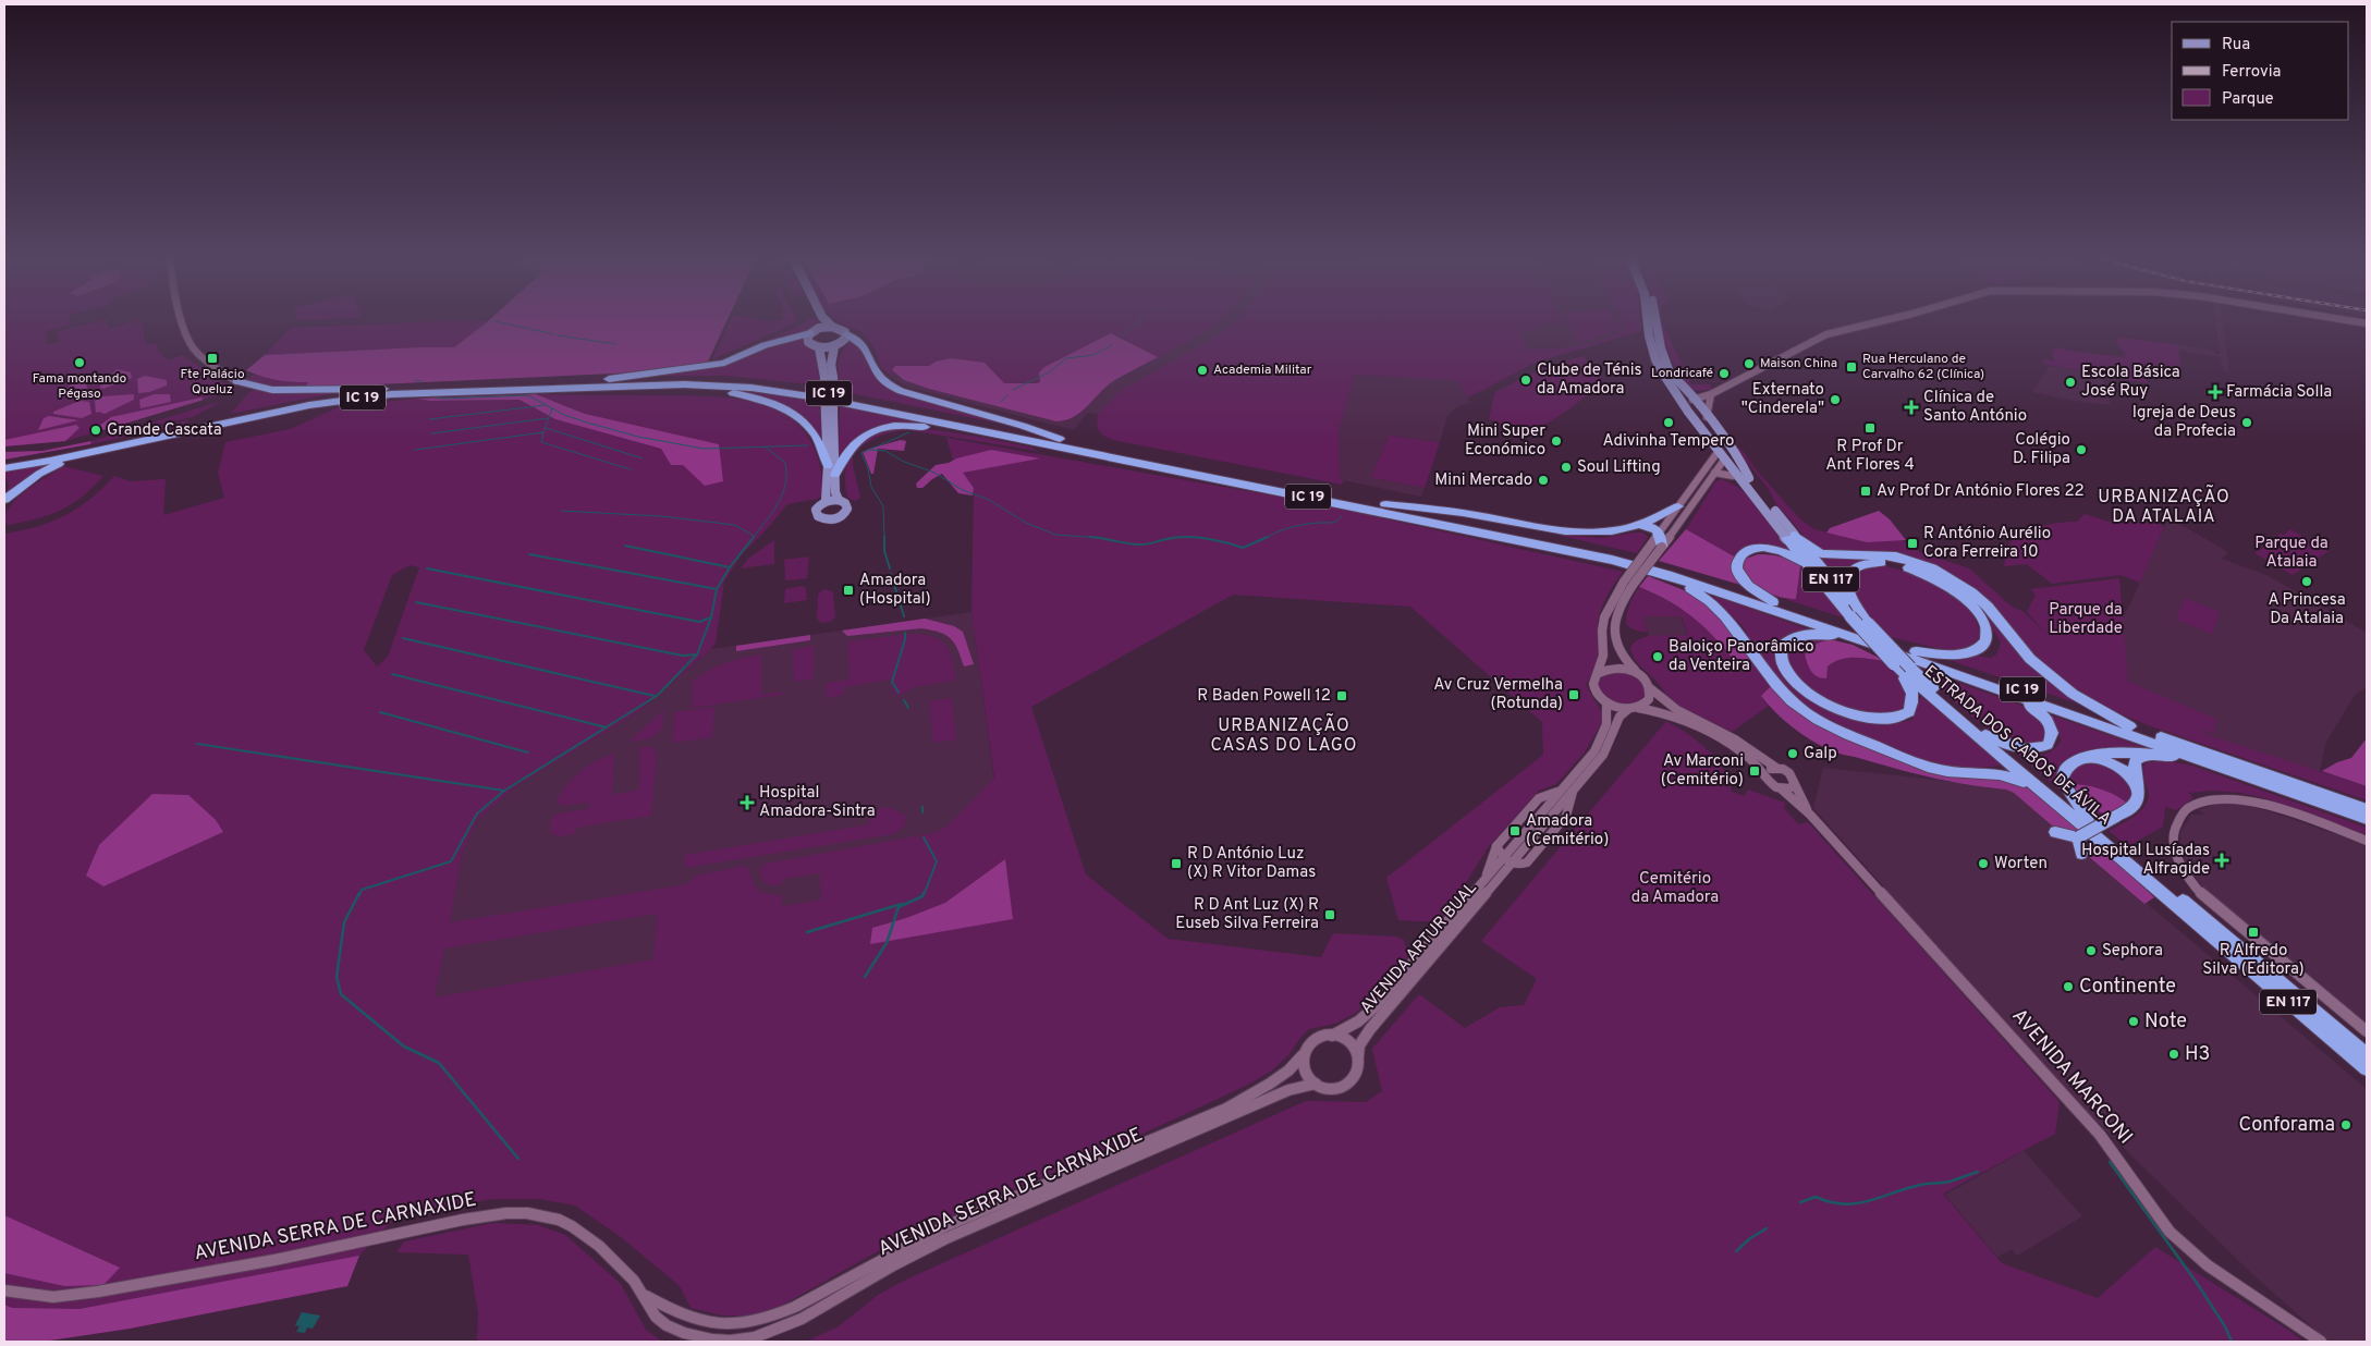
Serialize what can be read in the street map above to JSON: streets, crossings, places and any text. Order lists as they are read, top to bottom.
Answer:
{
  "streets": {
    "highway": ["IC 19", "EN 117", "ESTRADA DOS CABOS DE ÁVILA"],
    "street": ["AVENIDA ARTUR BUAL", "AVENIDA MARCONI", "AVENIDA SERRA DE CARNAXIDE"]
  },
  "crossings": [
    ["AVENIDA ARTUR BUAL", "AVENIDA SERRA DE CARNAXIDE"]
  ],
  "districts": ["URBANIZAÇÃO DA ATALAIA", "URBANIZAÇÃO CASAS DO LAGO"],
  "parks": ["Parque da Atalaia", "Parque da Liberdade", "Cemitério da Amadora"],
  "places": {
    "transit": [
      "Fte Palácio Queluz",
      "Rua Herculano de Carvalho 62 (Clínica)",
      "R Prof Dr Ant Flores 4",
      "Av Prof Dr António Flores 22",
      "R António Aurélio Cora Ferreira 10",
      "Amadora (Hospital)",
      "Av Cruz Vermelha (Rotunda)",
      "R Baden Powell 12",
      "Av Marconi (Cemitério)",
      "Amadora (Cemitério)",
      "R D António Luz (X) R Vitor Damas",
      "R D Ant Luz (X) R Euseb Silva Ferreira",
      "R Alfredo Silva (Editora)"
    ],
    "other": [
      "Fama montando Pégaso",
      "Maison China",
      "Academia Militar",
      "Londricafé",
      "Clube de Ténis da Amadora",
      "Escola Básica José Ruy",
      "Externato \"Cinderela\"",
      "Adivinha Tempero",
      "Igreja de Deus da Profecia",
      "Grande Cascata",
      "Mini Super Económico",
      "Colégio D. Filipa",
      "Soul Lifting",
      "Mini Mercado",
      "A Princesa Da Atalaia",
      "Baloiço Panorâmico da Venteira",
      "Galp",
      "Worten",
      "Sephora",
      "Continente",
      "Note",
      "H3",
      "Conforama"
    ],
    "health": [
      "Farmácia Solla",
      "Clínica de Santo António",
      "Hospital Amadora-Sintra",
      "Hospital Lusíadas Alfragide"
    ]
  },
  "legend": ["Rua", "Ferrovia", "Parque"]
}
